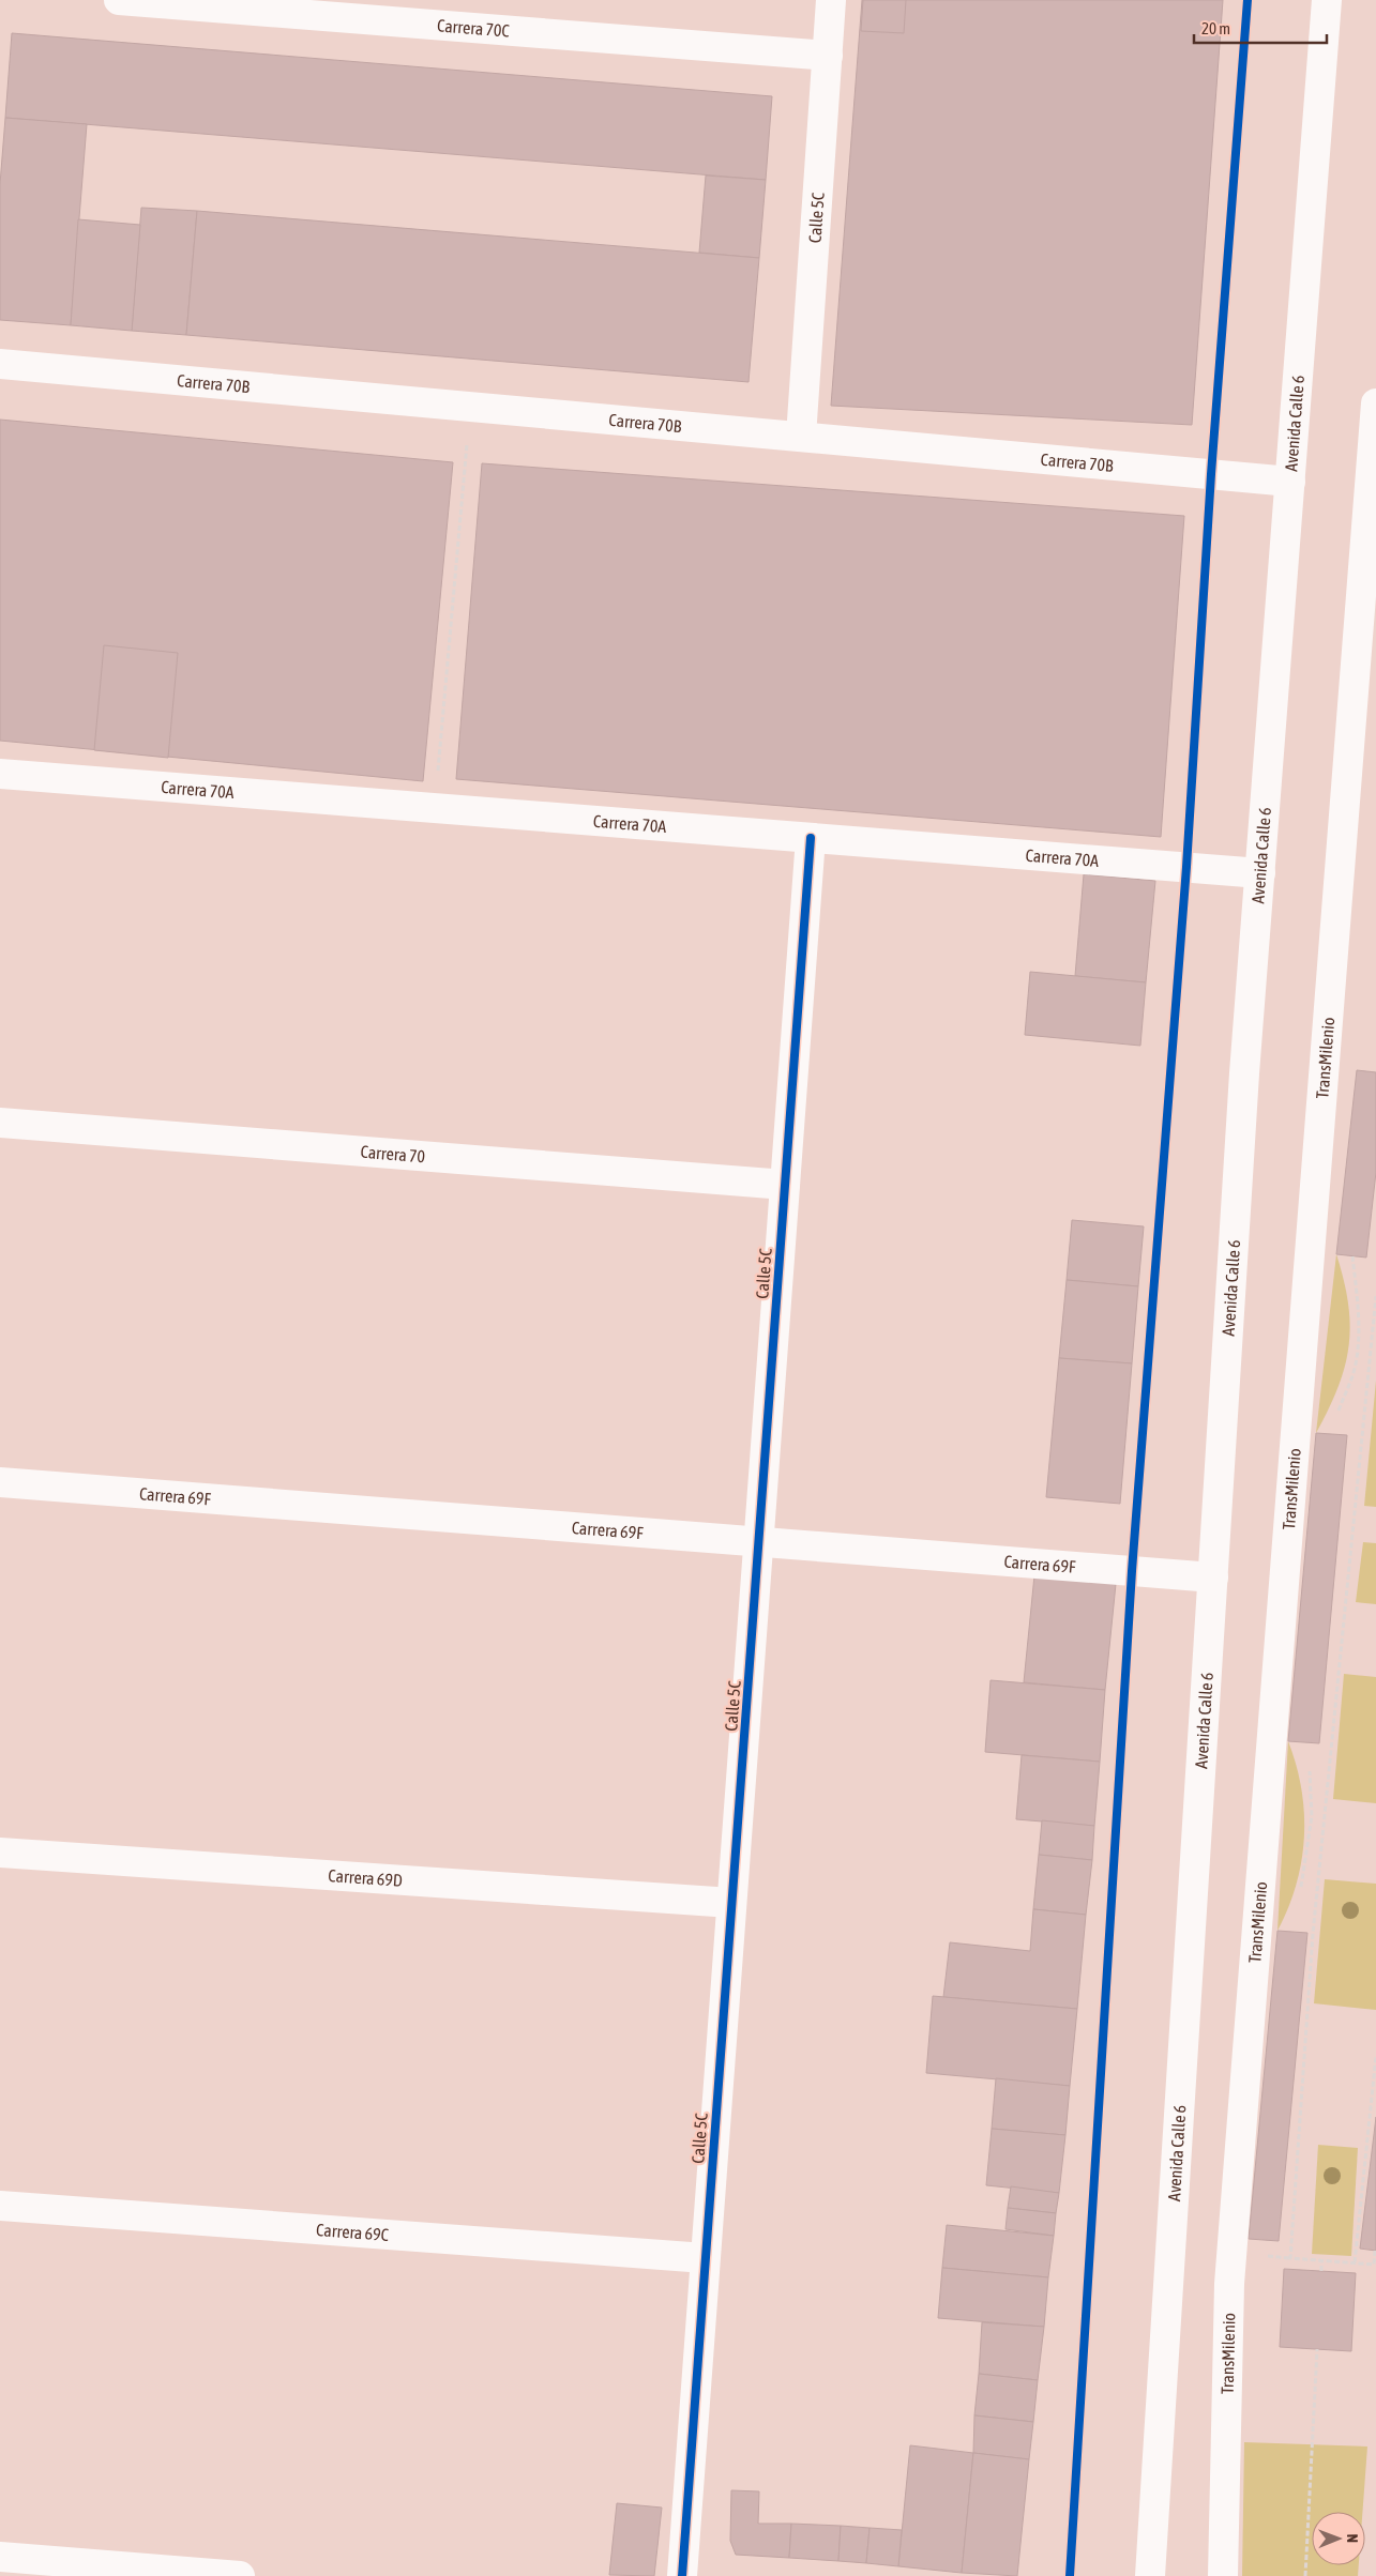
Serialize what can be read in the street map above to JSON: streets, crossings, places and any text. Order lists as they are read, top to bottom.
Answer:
{
  "streets": {
    "main road": [
      "Carrera 70C",
      "Calle 5C",
      "Carrera 70B",
      "Avenida Calle 6",
      "Carrera 70A",
      "TransMilenio",
      "Carrera 70",
      "Carrera 69F",
      "Carrera 69D",
      "Carrera 69C"
    ]
  },
  "crossings": [
    ["Carrera 70C", "Calle 5C"],
    ["Calle 5C", "Carrera 70B"],
    ["Calle 5C", "Carrera 70A"],
    ["Calle 5C", "Carrera 70"],
    ["Calle 5C", "Carrera 69F"],
    ["Calle 5C", "Carrera 69D"],
    ["Calle 5C", "Carrera 69C"],
    ["Carrera 70B", "Avenida Calle 6"],
    ["Avenida Calle 6", "Carrera 70A"],
    ["Avenida Calle 6", "Carrera 69F"]
  ],
  "scale_bar": "20 m",
  "north": "right"
}
